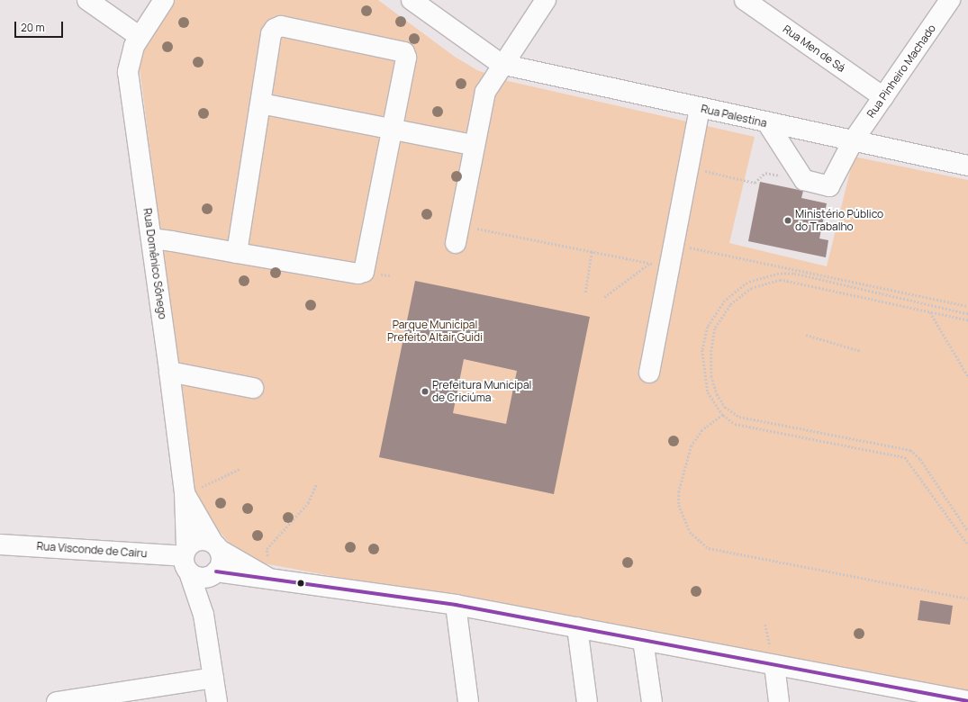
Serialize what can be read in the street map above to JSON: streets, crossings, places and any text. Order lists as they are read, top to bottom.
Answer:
{
  "streets": {
    "street": [
      "Rua Men de Sá",
      "Rua Pinheiro Machado",
      "Rua Palestina",
      "Rua Domênico Sônego",
      "Rua Visconde de Cairu"
    ]
  },
  "crossings": [
    ["Rua Men de Sá", "Rua Pinheiro Machado"],
    ["Rua Pinheiro Machado", "Rua Palestina"],
    ["Rua Domênico Sônego", "Rua Visconde de Cairu"]
  ],
  "parks": ["Parque Municipal Prefeito Altair Guidi"],
  "places": ["Ministério Público do Trabalho", "Prefeitura Municipal de Criciúma"],
  "scale_bar": "20 m"
}
